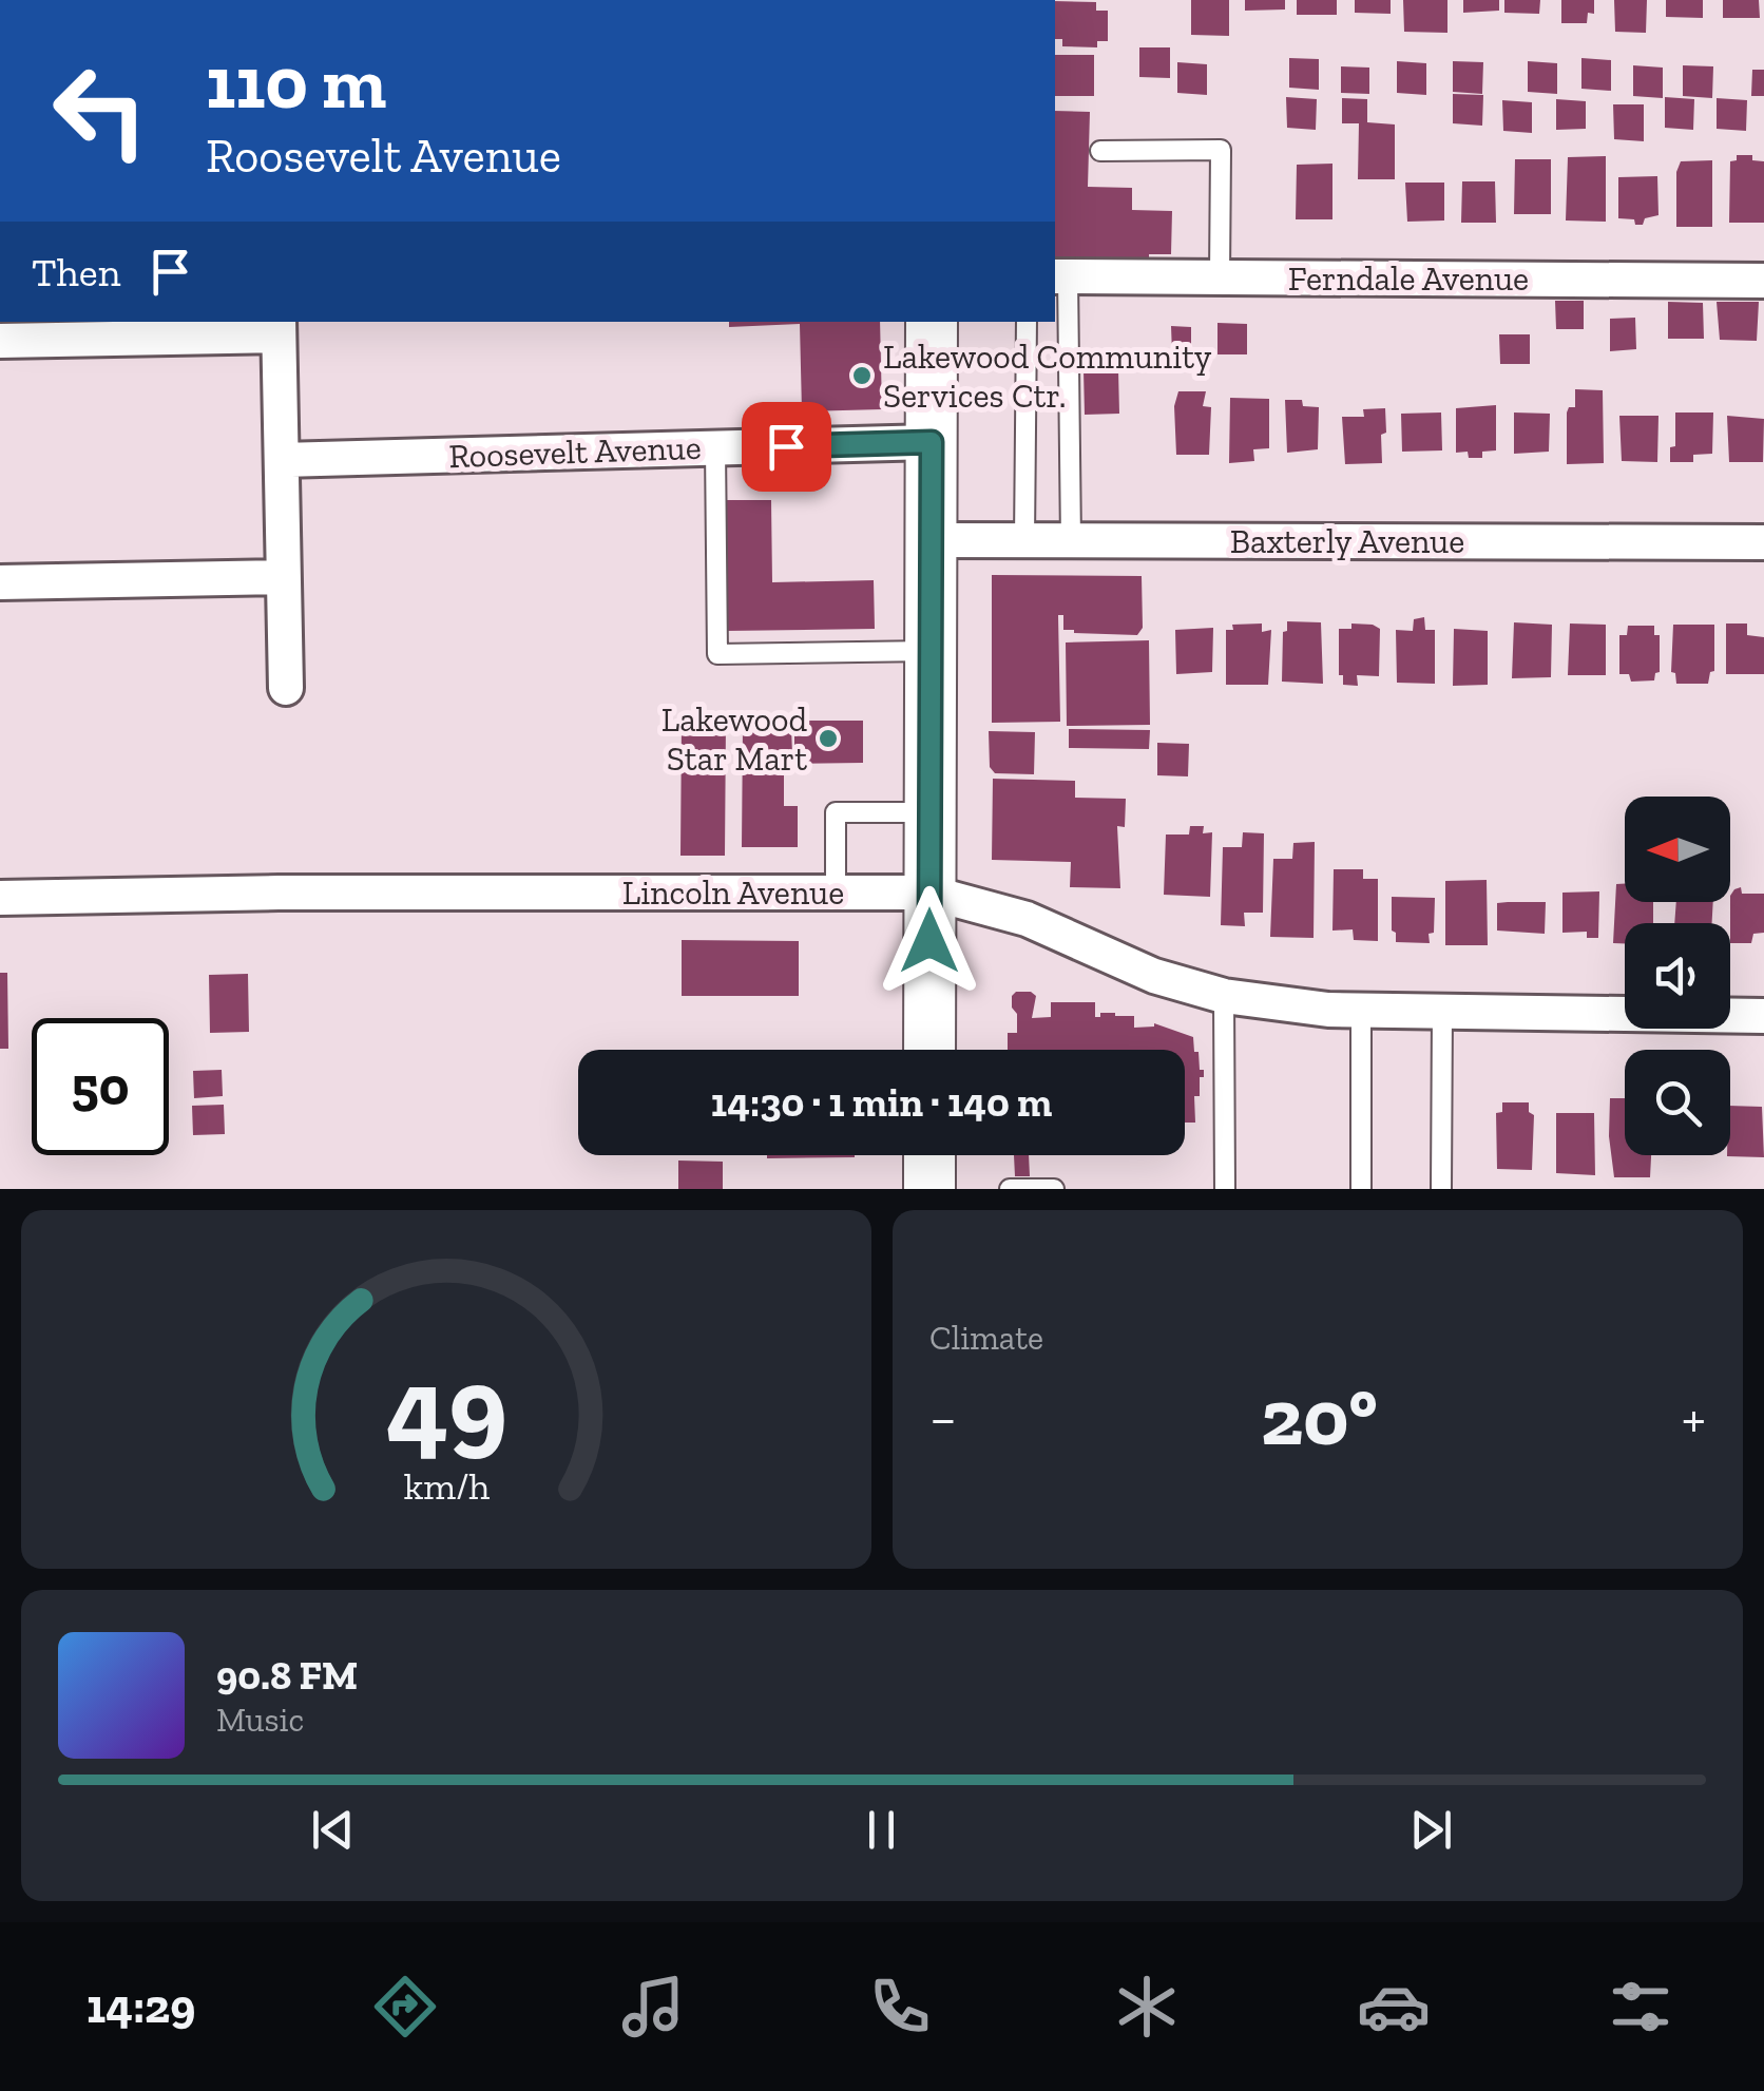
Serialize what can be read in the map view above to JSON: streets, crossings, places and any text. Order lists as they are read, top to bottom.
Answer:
{
  "streets": {
    "street": [
      "Ferndale Avenue",
      "Roosevelt Avenue",
      "Baxterly Avenue",
      "Lincoln Avenue"
    ]
  },
  "places": ["Lakewood Community Services Ctr.", "Lakewood Star Mart"],
  "north": "left",
  "page": {
    "turn": ["110 m", "Roosevelt Avenue"],
    "then": "Then",
    "limit": "50",
    "trip": "14:30 · 1 min · 140 m",
    "tile": "Climate",
    "heat": ["−", "20°", "+"],
    "song": ["90.8 FM", "Music"],
    "tabs": "14:29",
    "gauge": ["49", "km/h"]
  }
}
